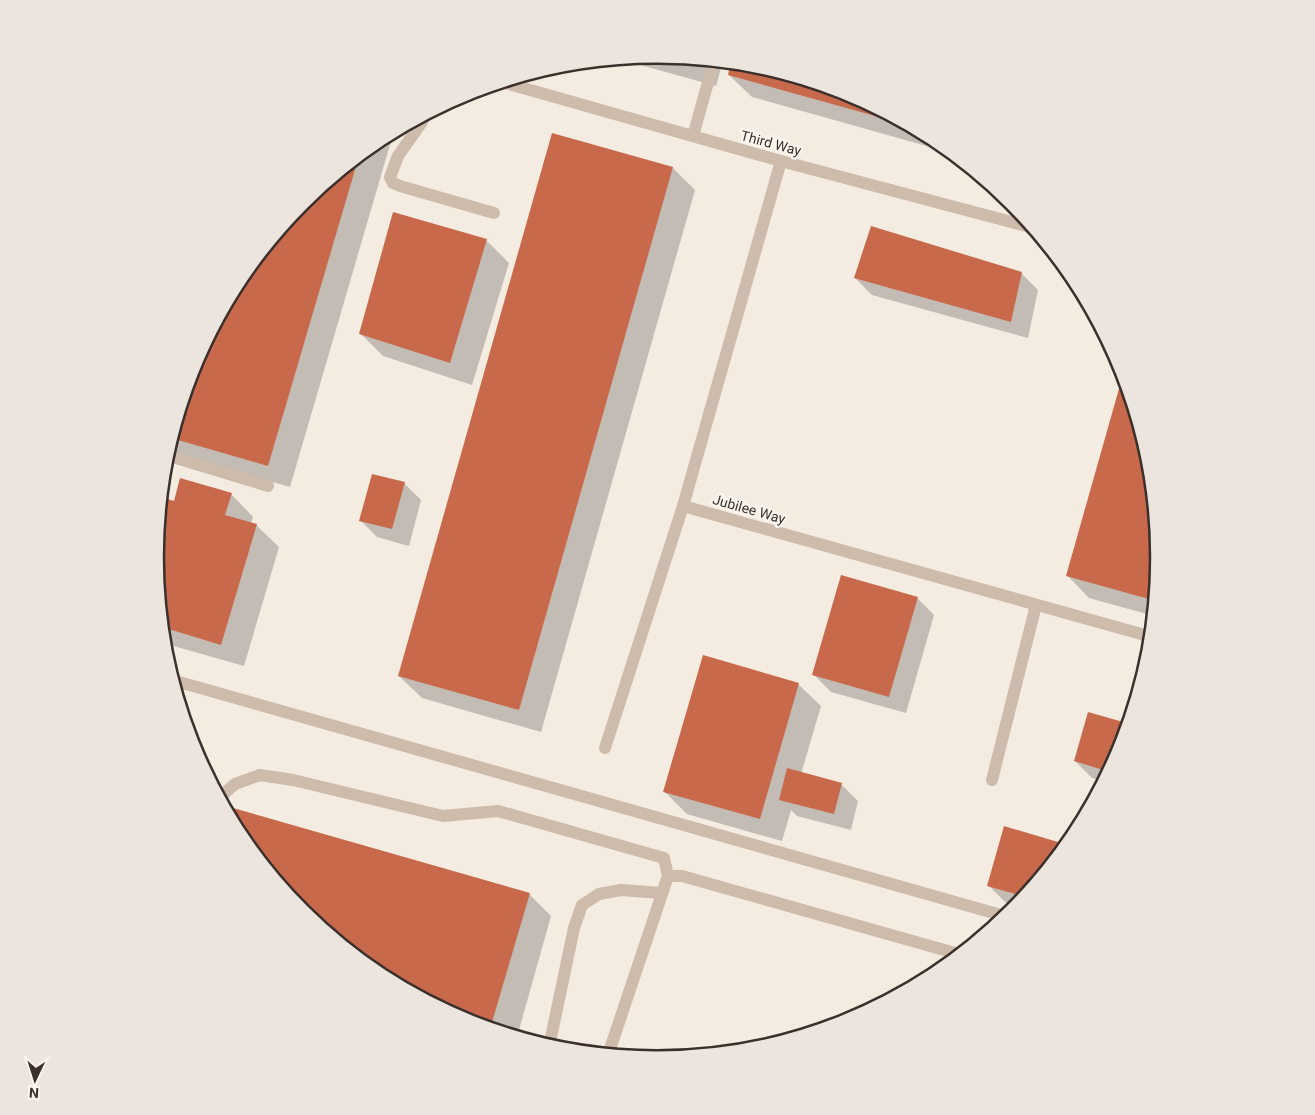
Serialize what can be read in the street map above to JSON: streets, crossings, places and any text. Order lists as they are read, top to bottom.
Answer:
{
  "streets": {
    "street": ["Third Way", "Jubilee Way"]
  },
  "north": "bottom"
}
